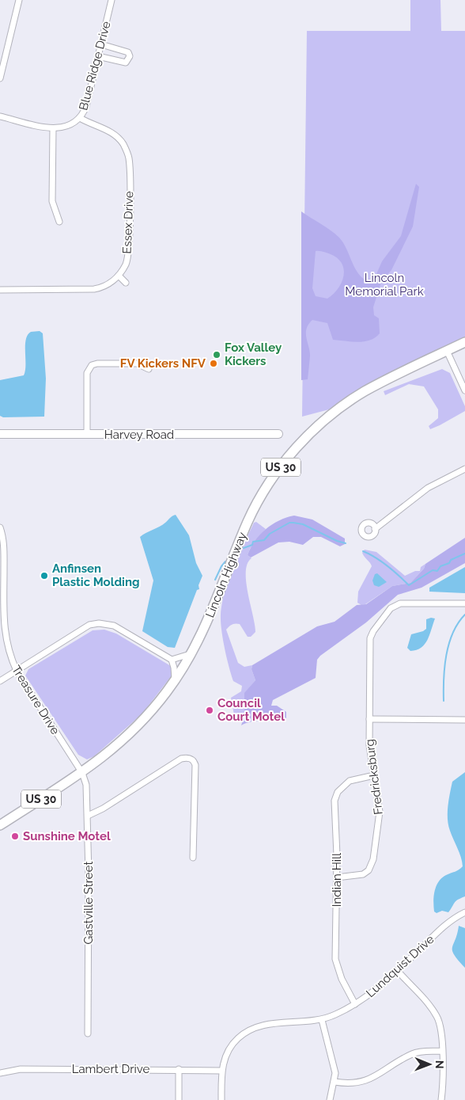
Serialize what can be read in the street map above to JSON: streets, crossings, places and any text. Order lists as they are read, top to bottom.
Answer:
{
  "streets": {
    "main road": ["US 30", "Lincoln Highway"],
    "street": [
      "Blue Ridge Drive",
      "Essex Drive",
      "Harvey Road",
      "Treasure Drive",
      "Fredricksburg",
      "Indian Hill",
      "Gastville Street",
      "Lundquist Drive",
      "Lambert Drive"
    ]
  },
  "crossings": [
    ["Blue Ridge Drive", "Essex Drive"],
    ["Lincoln Highway", "Treasure Drive"],
    ["Lincoln Highway", "Gastville Street"],
    ["Treasure Drive", "Gastville Street"],
    ["Fredricksburg", "Indian Hill"],
    ["Indian Hill", "Lundquist Drive"],
    ["Lundquist Drive", "Lambert Drive"]
  ],
  "parks": ["Lincoln Memorial Park"],
  "places": [
    "Fox Valley Kickers",
    "FV Kickers NFV",
    "Anfinsen Plastic Molding",
    "Council Court Motel",
    "Sunshine Motel"
  ],
  "north": "right"
}
